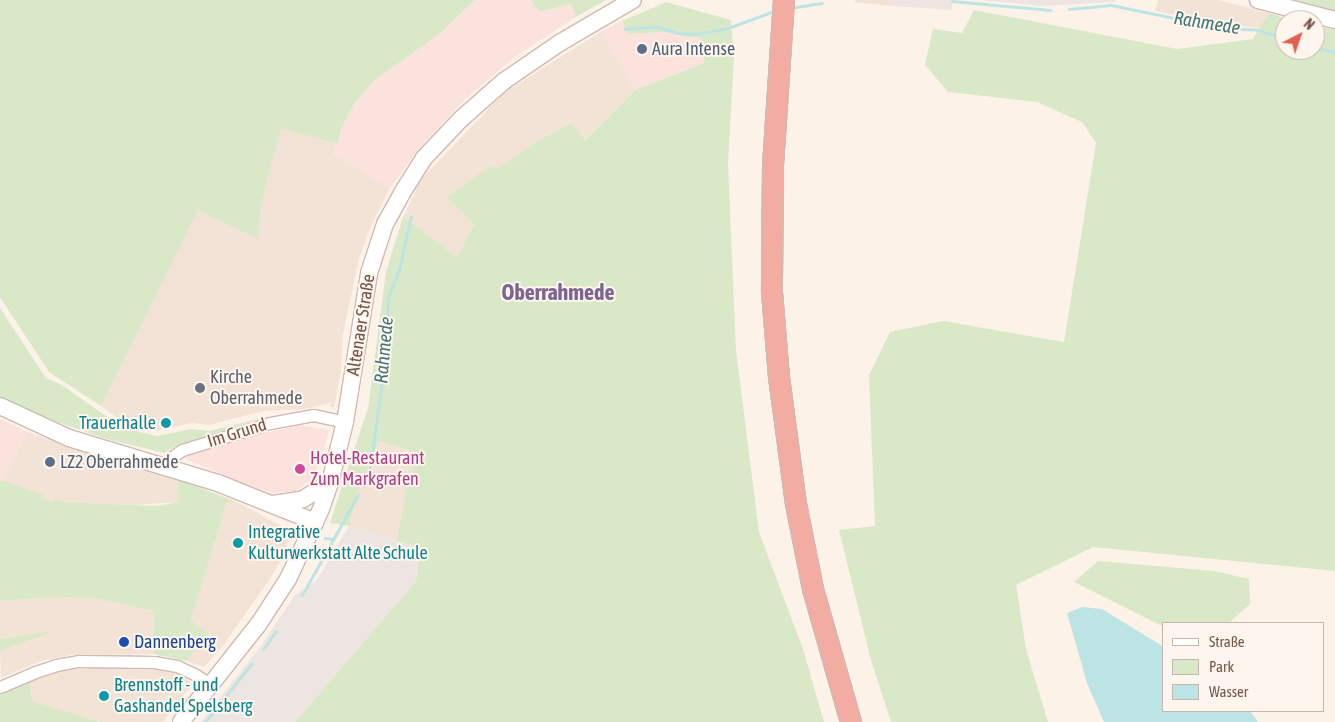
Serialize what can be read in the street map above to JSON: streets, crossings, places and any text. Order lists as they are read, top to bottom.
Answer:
{
  "streets": {
    "main road": ["Altenaer Straße"],
    "street": ["Im Grund"]
  },
  "crossings": [
    ["Altenaer Straße", "Im Grund"]
  ],
  "districts": ["Oberrahmede"],
  "water": ["Rahmede"],
  "places": [
    "Aura Intense",
    "Kirche Oberrahmede",
    "Trauerhalle",
    "LZ2 Oberrahmede",
    "Hotel-Restaurant Zum Markgrafen",
    "Integrative Kulturwerkstatt Alte Schule",
    "Dannenberg",
    "Brennstoff - und Gashandel Spelsberg"
  ],
  "legend": ["Straße", "Park", "Wasser"],
  "north": "top right"
}
